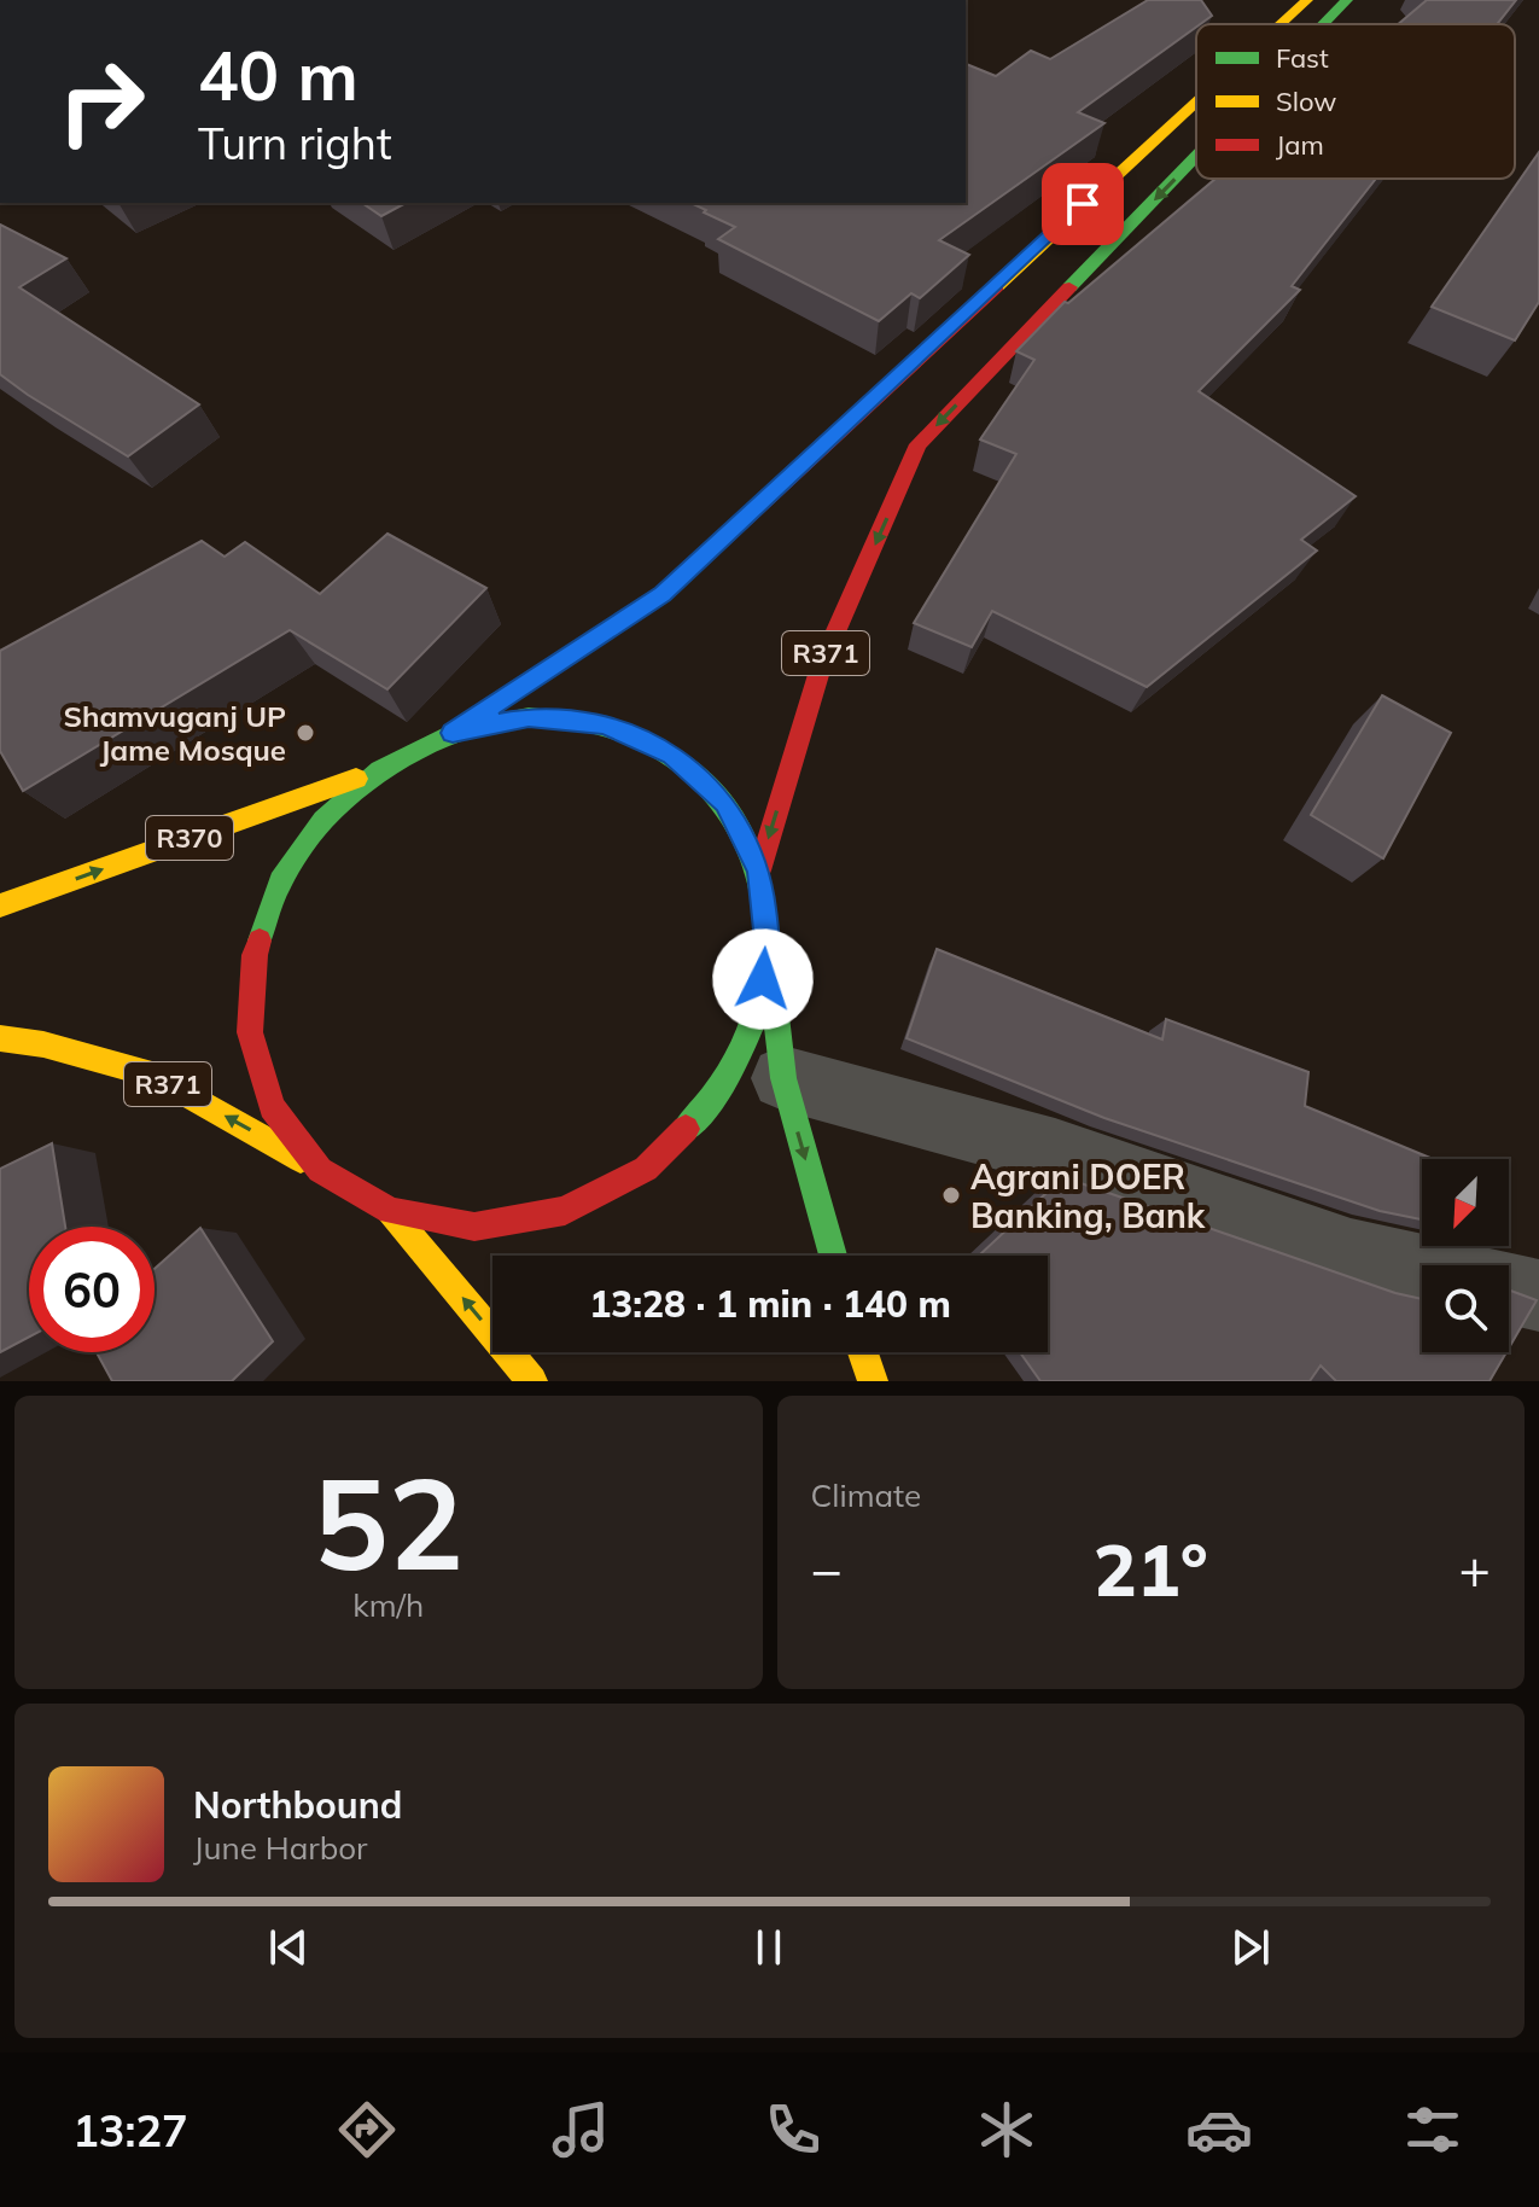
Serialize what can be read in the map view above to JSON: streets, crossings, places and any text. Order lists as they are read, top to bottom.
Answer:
{
  "streets": {
    "main road": ["R371", "R370"]
  },
  "places": ["Shamvuganj UP Jame Mosque", "Agrani DOER Banking, Bank"],
  "legend": ["Fast", "Slow", "Jam"],
  "north": "bottom left",
  "page": {
    "turn": ["40 m", "Turn right"],
    "limit": "60",
    "trip": "13:28 · 1 min · 140 m",
    "tile": [
      ["52", "km/h"],
      "Climate"
    ],
    "heat": ["−", "21°", "+"],
    "song": ["Northbound", "June Harbor"],
    "tabs": "13:27"
  }
}
